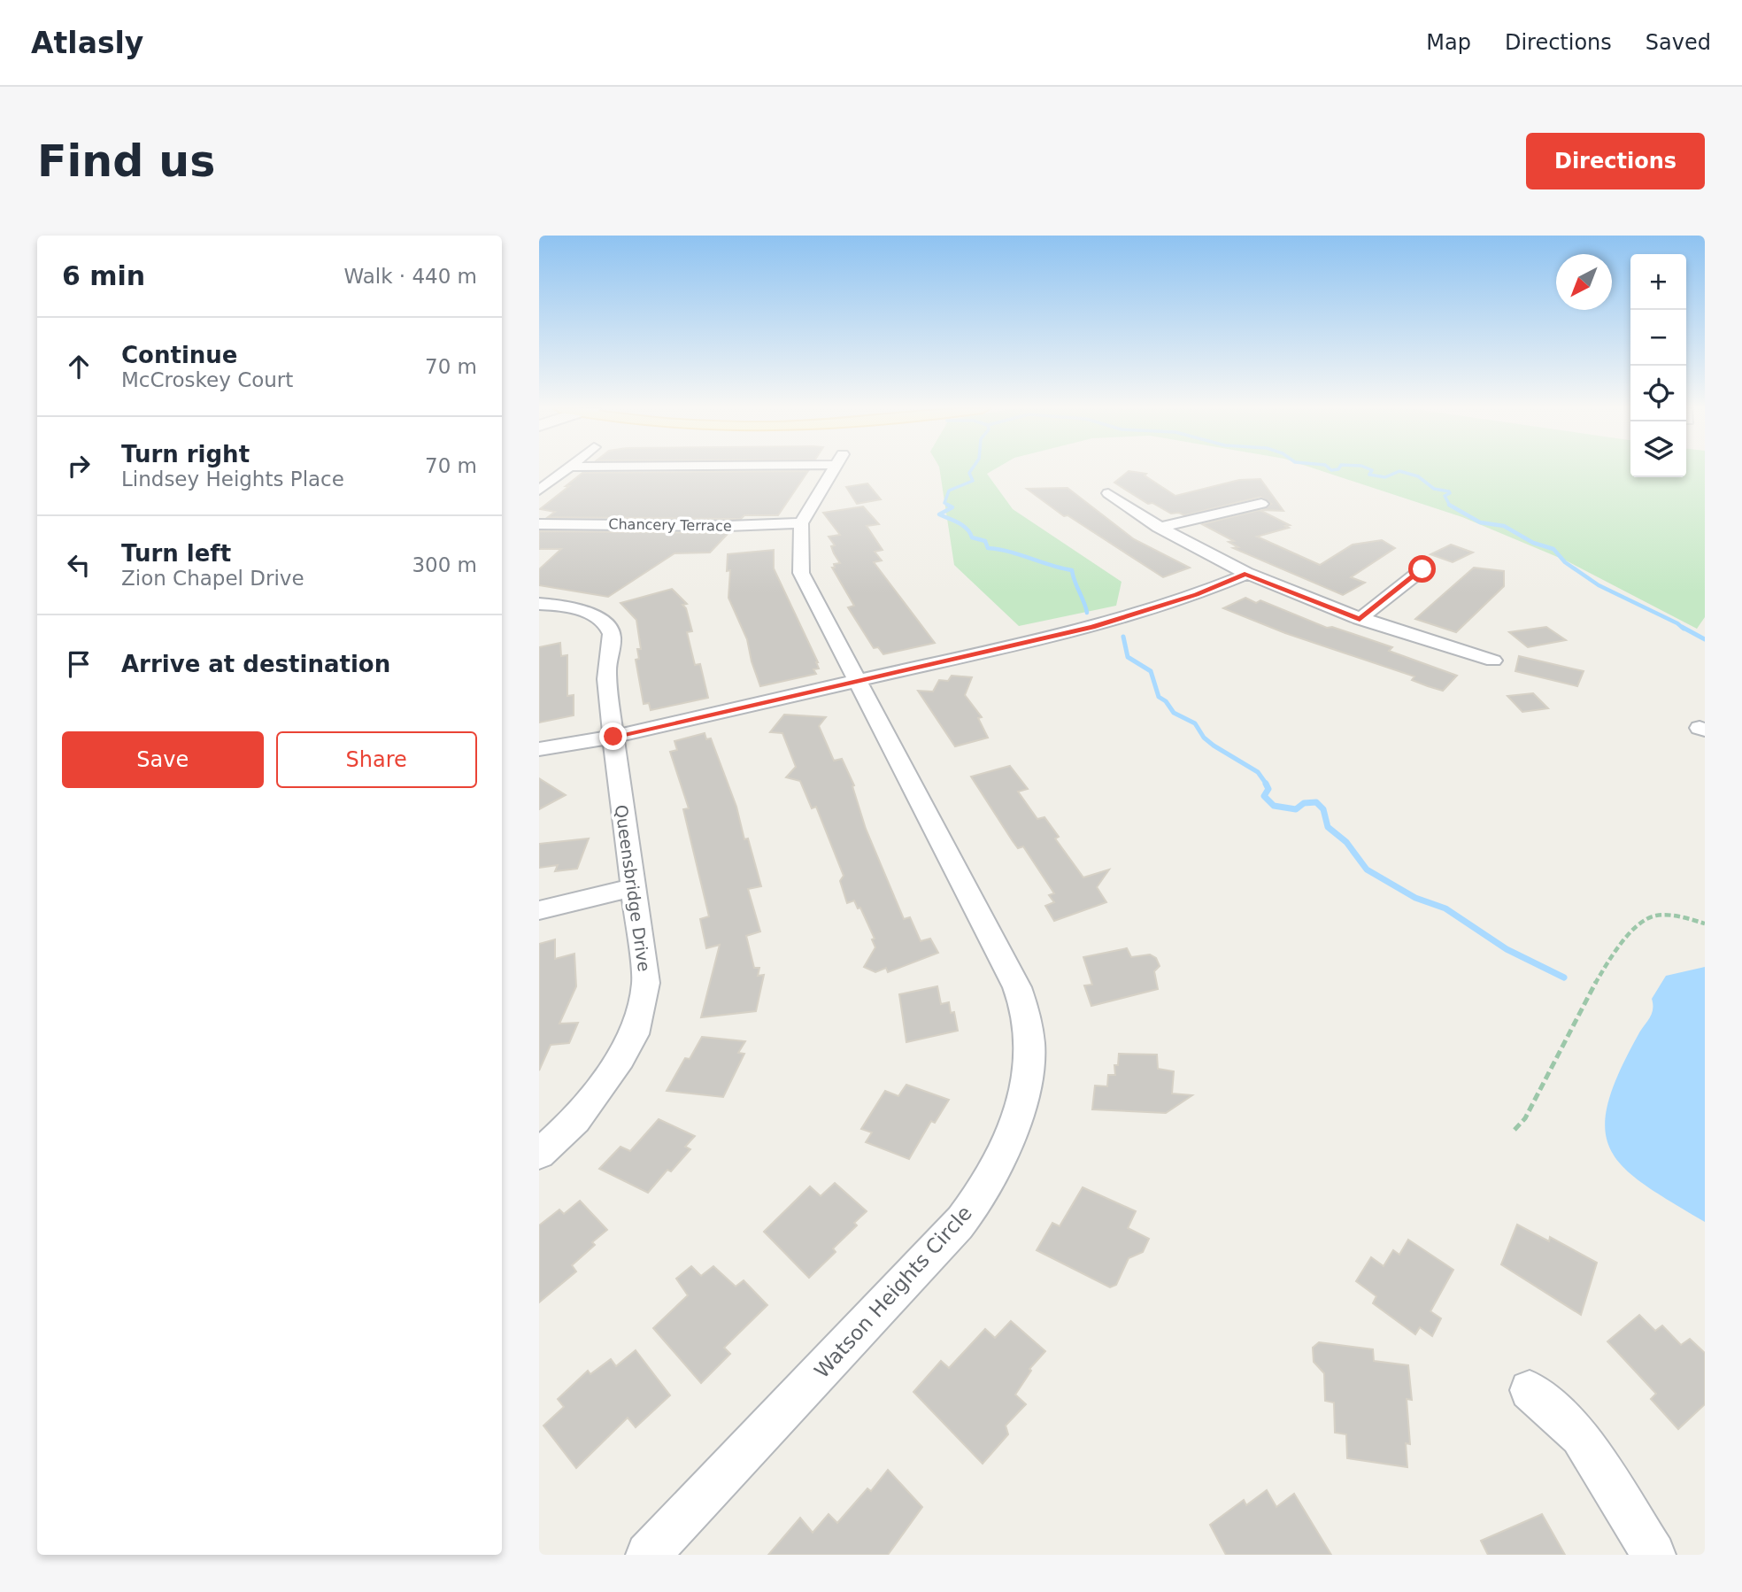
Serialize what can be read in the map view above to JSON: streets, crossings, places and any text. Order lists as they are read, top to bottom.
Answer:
{
  "streets": {
    "street": ["Chancery Terrace", "Queensbridge Drive", "Watson Heights Circle"]
  },
  "crossings": [
    ["Chancery Terrace", "Watson Heights Circle"]
  ],
  "north": "bottom left",
  "page": {
    "header": "Atlasly",
    "nav": ["Map", "Directions", "Saved"],
    "buttons": [
      "Directions",
      ["Save", "Share"]
    ],
    "title": "Find us",
    "heading": ["6 min", "Walk · 440 m"],
    "map_buttons": ["+", "−"],
    "list": [
      ["Continue", "McCroskey Court", "70 m"],
      ["Turn right", "Lindsey Heights Place", "70 m"],
      ["Turn left", "Zion Chapel Drive", "300 m"],
      "Arrive at destination"
    ]
  }
}
